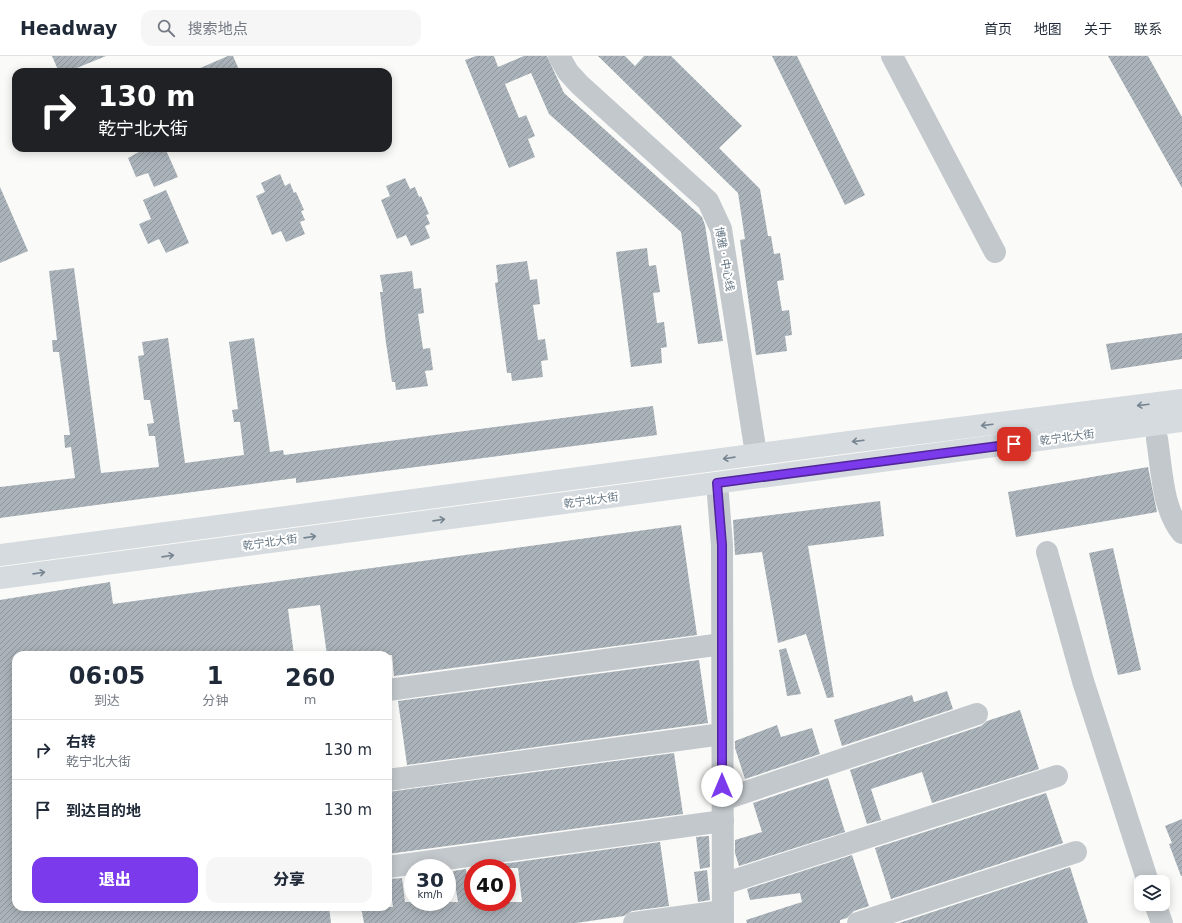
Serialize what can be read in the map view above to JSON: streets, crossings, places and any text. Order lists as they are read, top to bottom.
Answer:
{
  "streets": {
    "main road": ["乾宁北大街"],
    "street": ["博雅 · 中心线"]
  },
  "crossings": [
    ["博雅 · 中心线", "乾宁北大街"]
  ],
  "page": {
    "header": "Headway",
    "search": "搜索地点",
    "nav": [
      "首页",
      "地图",
      "关于",
      "联系"
    ],
    "turn": ["130 m", "乾宁北大街"],
    "eta": [
      "06:05",
      "到达",
      "1",
      "分钟",
      "260",
      "m"
    ],
    "list": [
      {
        "name": "右转",
        "note": "乾宁北大街",
        "value": "130 m"
      },
      {
        "name": "到达目的地",
        "value": "130 m"
      }
    ],
    "buttons": ["退出", "分享"],
    "speed": "30 km/h",
    "limit": "40"
  }
}
